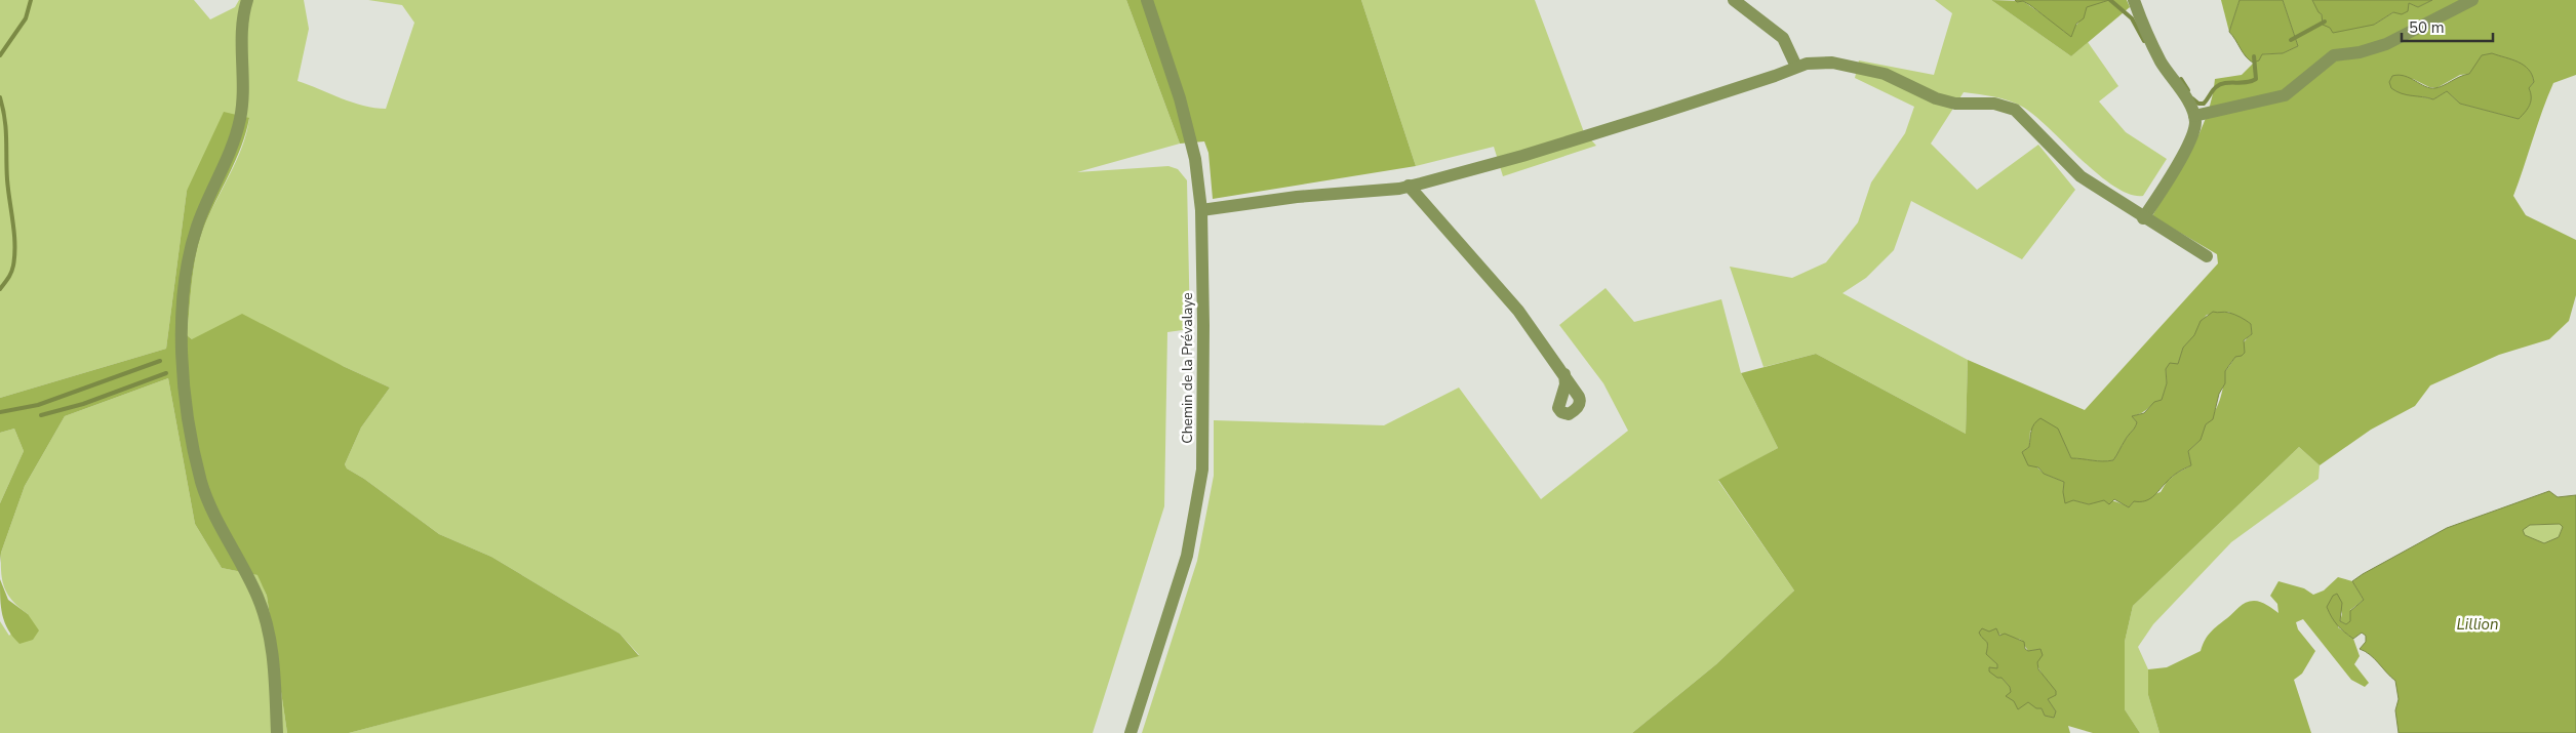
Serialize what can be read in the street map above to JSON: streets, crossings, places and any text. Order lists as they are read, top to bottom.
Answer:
{
  "streets": {
    "street": ["Chemin de la Prévalaye"]
  },
  "water": ["Lillion"],
  "scale_bar": "50 m"
}
